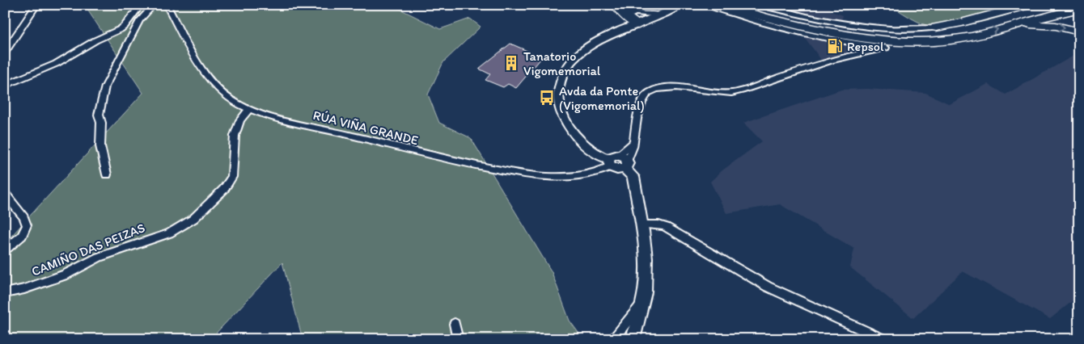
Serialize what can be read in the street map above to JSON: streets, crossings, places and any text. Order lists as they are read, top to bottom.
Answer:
{
  "streets": {
    "street": ["RÚA VIÑA GRANDE", "CAMIÑO DAS PEIZAS"]
  },
  "crossings": [
    ["RÚA VIÑA GRANDE", "CAMIÑO DAS PEIZAS"]
  ],
  "places": {
    "fuel station": ["Repsol"],
    "building": ["Tanatorio Vigomemorial"],
    "bus stop": ["Avda da Ponte (Vigomemorial)"]
  }
}
